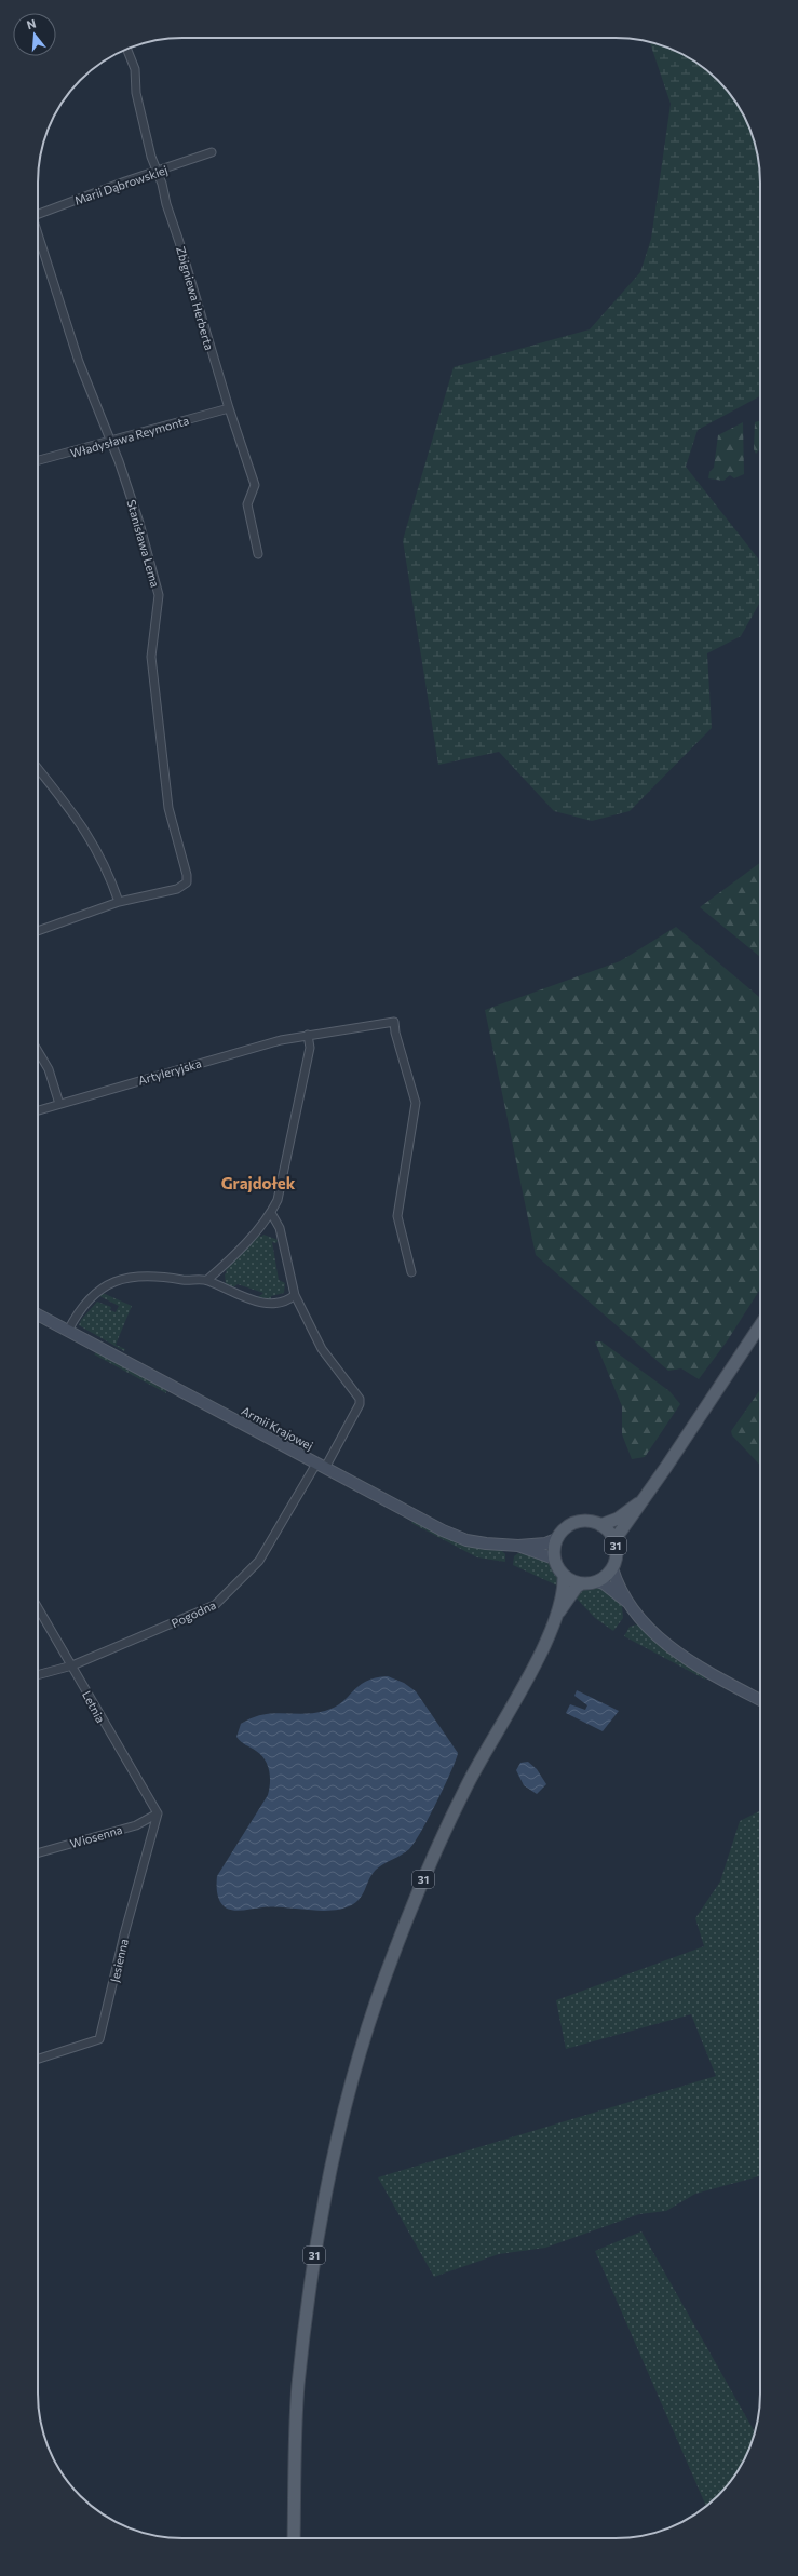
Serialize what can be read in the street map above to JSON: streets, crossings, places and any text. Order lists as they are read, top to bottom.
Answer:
{
  "streets": {
    "main road": ["31"],
    "street": [
      "Marii Dąbrowskiej",
      "Zbigniewa Herberta",
      "Władysława Reymonta",
      "Stanisława Lema",
      "Artyleryjska",
      "Armii Krajowej",
      "Pogodna",
      "Letnia",
      "Wiosenna",
      "Jesienna"
    ]
  },
  "crossings": [
    ["Marii Dąbrowskiej", "Zbigniewa Herberta"],
    ["Zbigniewa Herberta", "Władysława Reymonta"],
    ["Władysława Reymonta", "Stanisława Lema"],
    ["Armii Krajowej", "31"],
    ["Armii Krajowej", "Pogodna"],
    ["Pogodna", "Letnia"],
    ["Letnia", "Wiosenna"],
    ["Letnia", "Jesienna"],
    ["Wiosenna", "Jesienna"]
  ],
  "districts": ["Grajdołek"],
  "north": "top"
}
